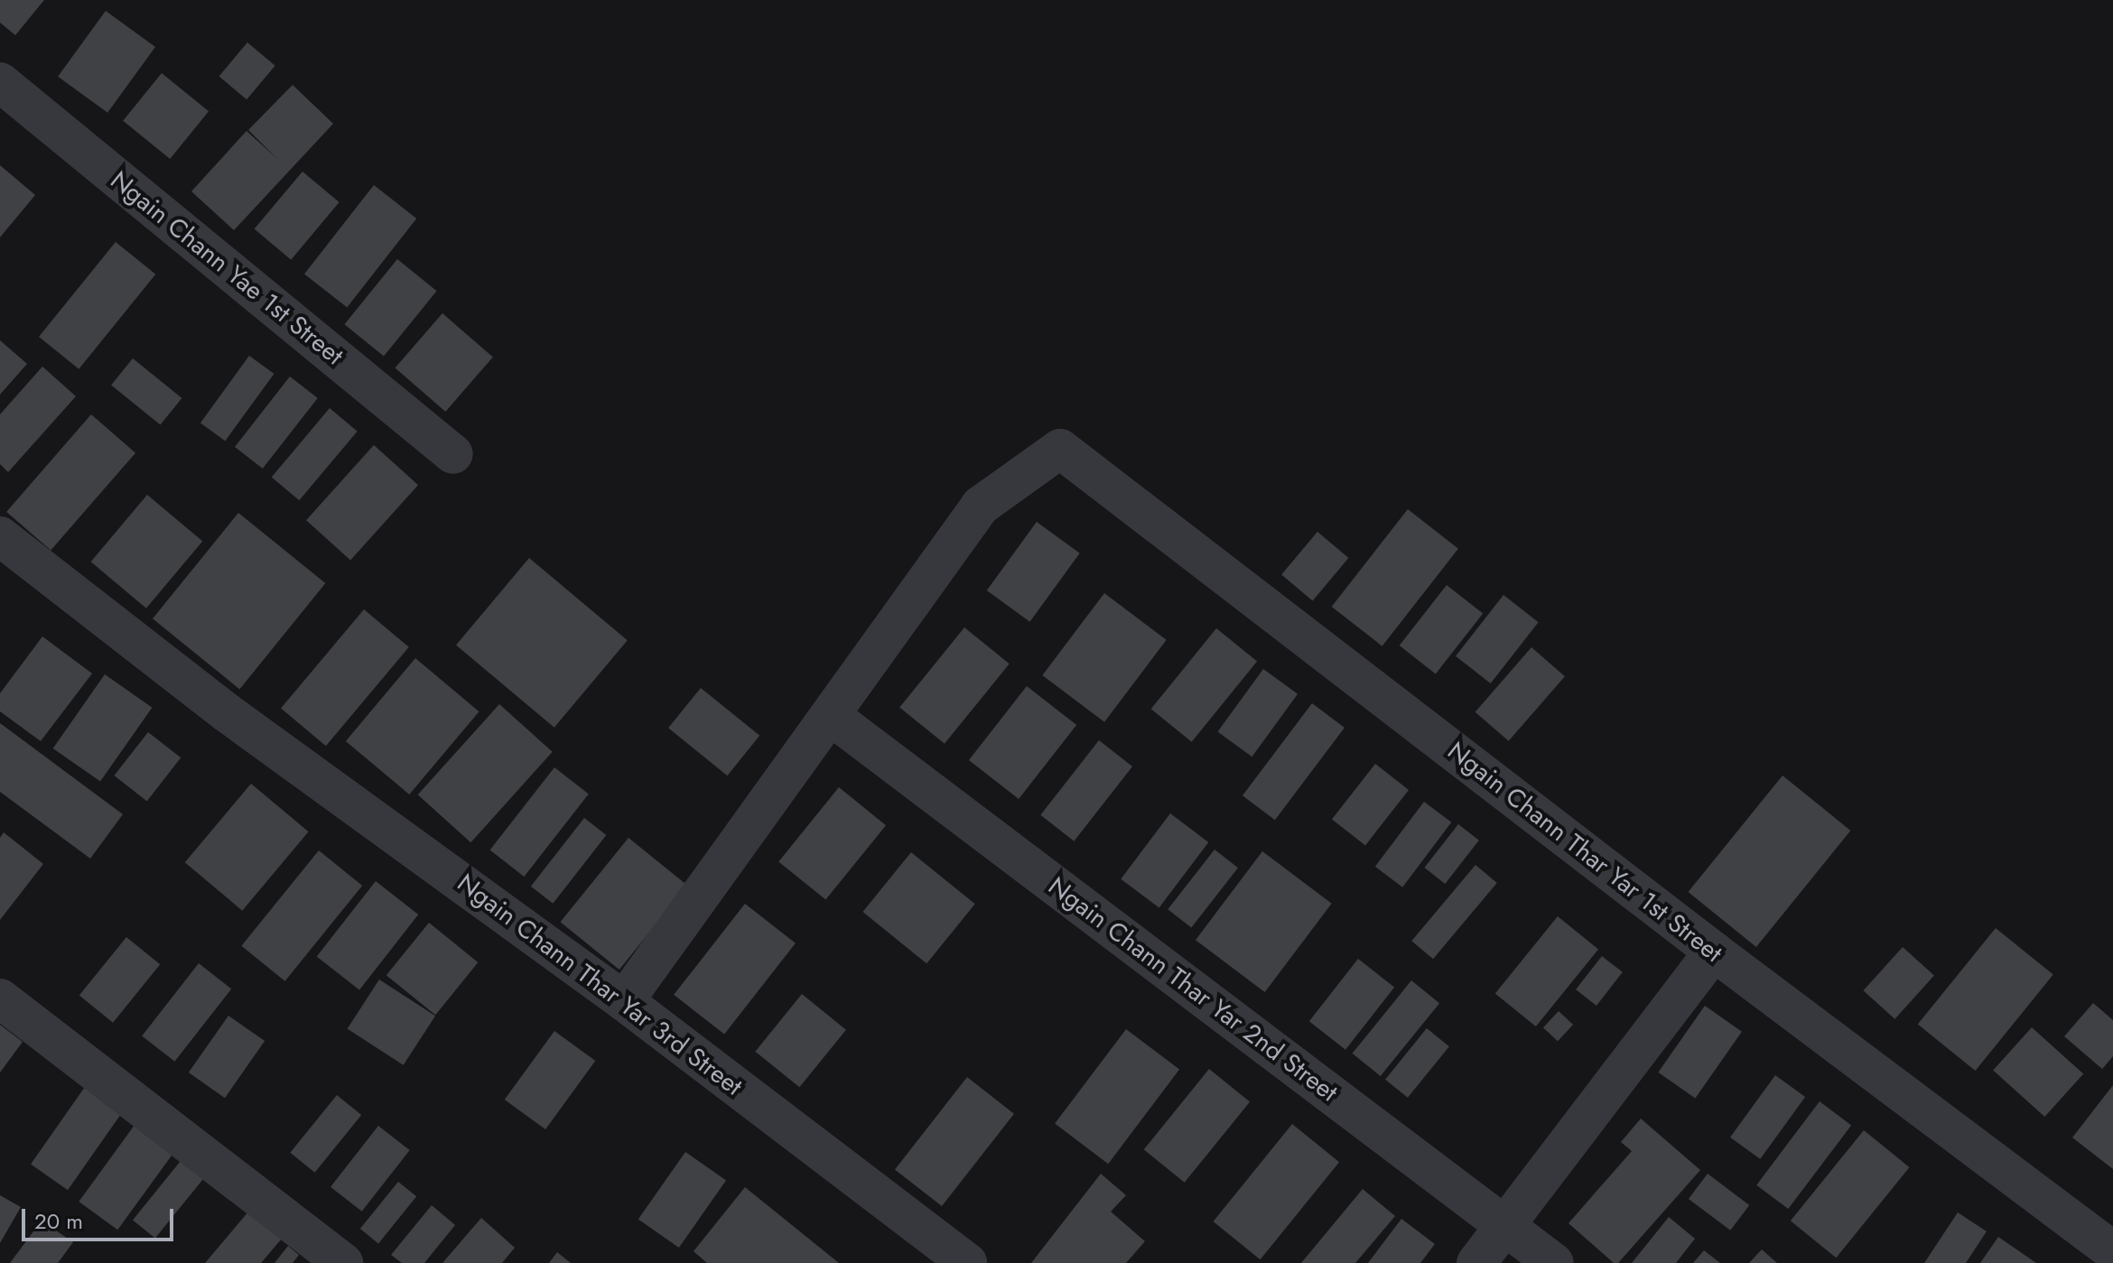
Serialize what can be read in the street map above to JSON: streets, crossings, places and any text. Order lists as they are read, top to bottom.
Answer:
{
  "streets": {
    "street": [
      "Ngain Chann Yae 1st Street",
      "Ngain Chann Thar Yar 1st Street",
      "Ngain Chann Thar Yar 3rd Street",
      "Ngain Chann Thar Yar 2nd Street"
    ]
  },
  "crossings": [
    ["Ngain Chann Thar Yar 1st Street", "Ngain Chann Thar Yar 2nd Street"]
  ],
  "scale_bar": "20 m"
}
